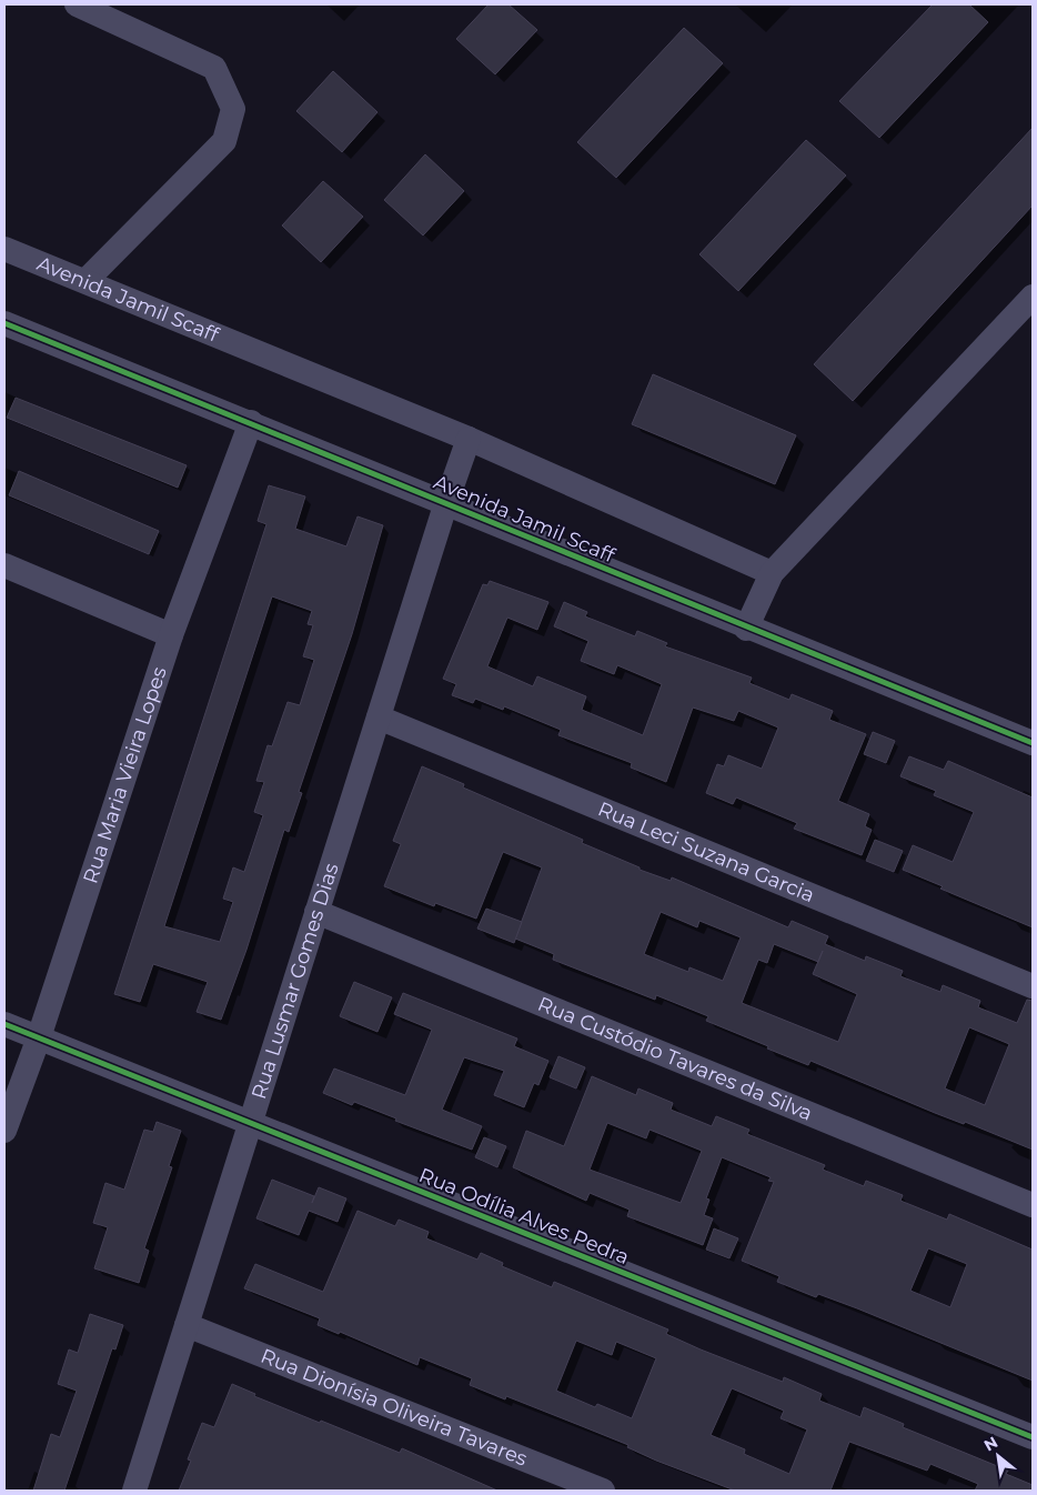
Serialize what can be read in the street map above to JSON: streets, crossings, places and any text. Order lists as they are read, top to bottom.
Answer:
{
  "streets": {
    "street": [
      "Avenida Jamil Scaff",
      "Rua Maria Vieira Lopes",
      "Rua Leci Suzana Garcia",
      "Rua Lusmar Gomes Dias",
      "Rua Custódio Tavares da Silva",
      "Rua Odília Alves Pedra",
      "Rua Dionísia Oliveira Tavares"
    ]
  },
  "crossings": [
    ["Avenida Jamil Scaff", "Rua Maria Vieira Lopes"],
    ["Avenida Jamil Scaff", "Rua Lusmar Gomes Dias"],
    ["Rua Maria Vieira Lopes", "Rua Odília Alves Pedra"],
    ["Rua Leci Suzana Garcia", "Rua Lusmar Gomes Dias"],
    ["Rua Lusmar Gomes Dias", "Rua Custódio Tavares da Silva"],
    ["Rua Lusmar Gomes Dias", "Rua Odília Alves Pedra"],
    ["Rua Lusmar Gomes Dias", "Rua Dionísia Oliveira Tavares"]
  ],
  "north": "top left"
}
